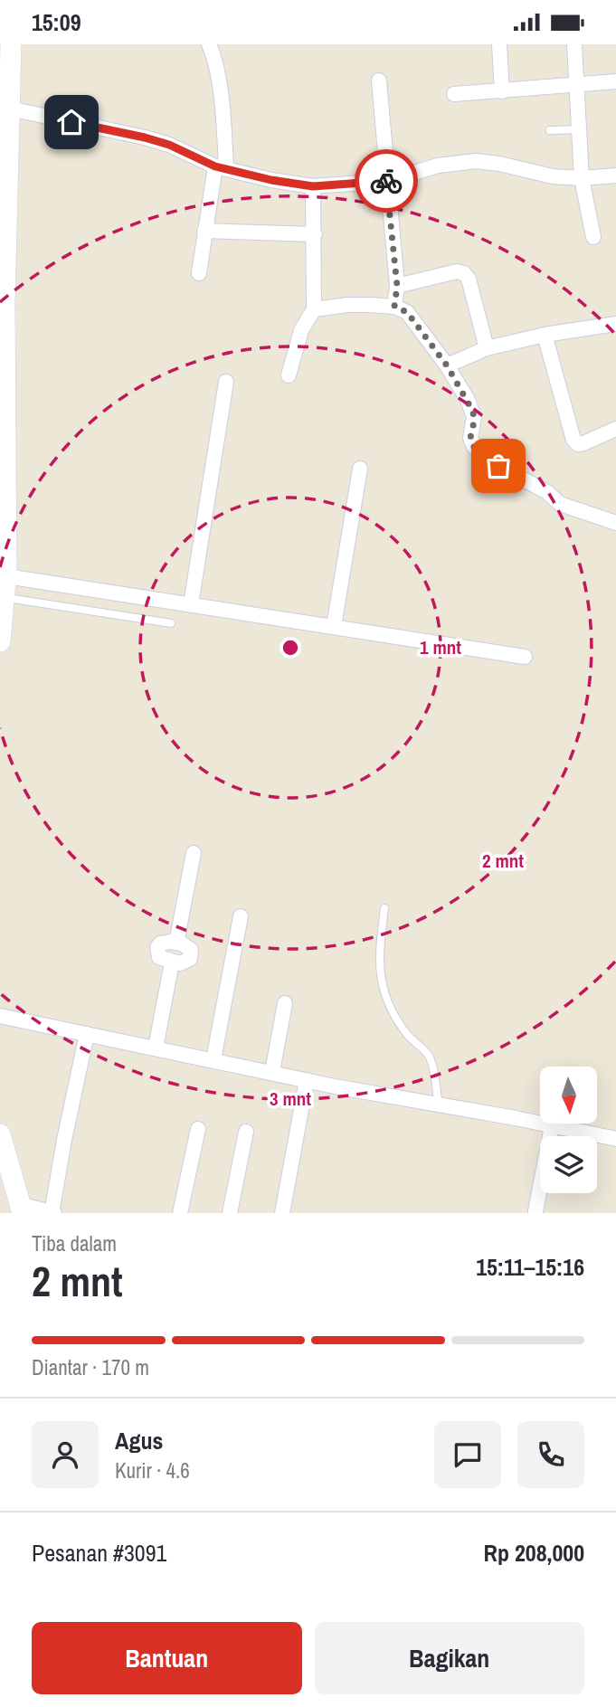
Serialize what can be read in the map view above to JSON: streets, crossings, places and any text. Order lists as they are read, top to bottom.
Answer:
{
  "north": "bottom",
  "page": {
    "status": "15:09",
    "heading": ["2 mnt", "Tiba dalam", "15:11–15:16"],
    "panel": [
      "Agus",
      "Kurir · 4.6",
      "Pesanan #3091",
      "Rp 208,000"
    ],
    "bar": "Diantar · 170 m",
    "buttons": ["Bantuan", "Bagikan"]
  },
  "rings": ["1 mnt", "2 mnt", "3 mnt"]
}
